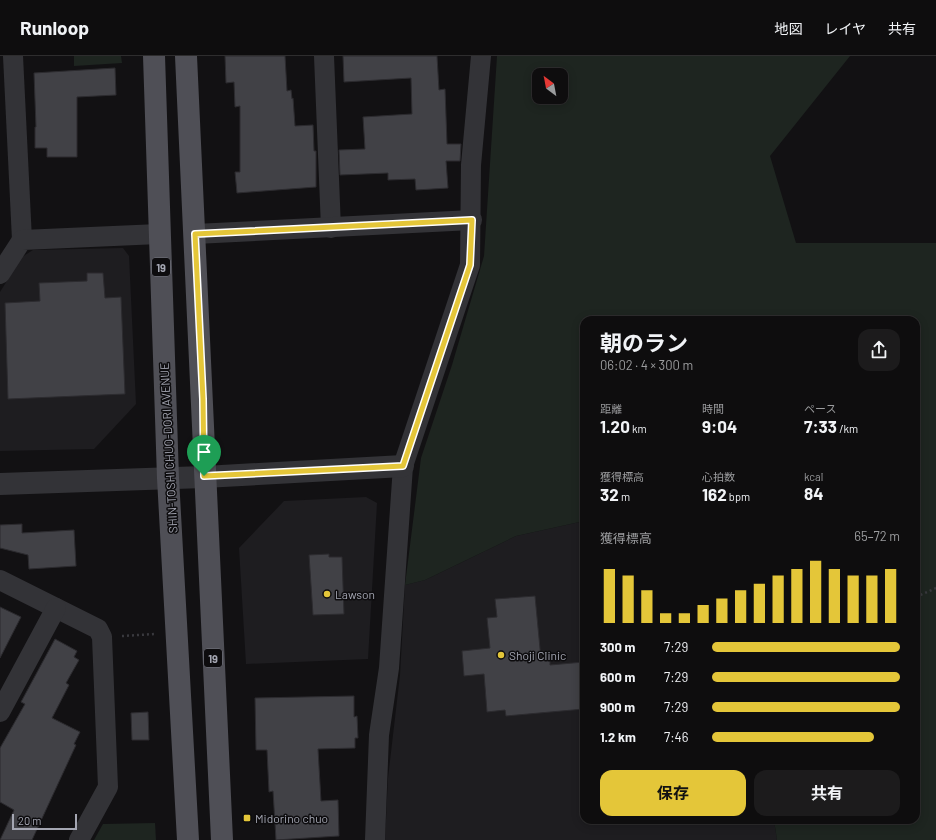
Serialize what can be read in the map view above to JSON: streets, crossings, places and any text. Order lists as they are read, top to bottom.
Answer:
{
  "streets": {
    "main road": ["19", "SHIN-TOSHI CHUO-DORI AVENUE"]
  },
  "places": {
    "other": ["Lawson", "Shoji Clinic"],
    "transit": ["Midorino chuo"]
  },
  "scale_bar": "20 m",
  "north": "top left",
  "page": {
    "header": "Runloop",
    "nav": ["地図", "レイヤ", "共有"],
    "heading": ["朝のラン", "06:02 · 4 × 300 m"],
    "stats": [
      ["距離", "1.20 km"],
      ["時間", "9:04"],
      ["ペース", "7:33 /km"],
      ["獲得標高", "32 m"],
      ["心拍数", "162 bpm"],
      ["kcal", "84"]
    ],
    "chart": ["獲得標高", "65–72 m"],
    "list": [
      {
        "name": "300 m",
        "note": "7:29"
      },
      {
        "name": "600 m",
        "note": "7:29"
      },
      {
        "name": "900 m",
        "note": "7:29"
      },
      {
        "name": "1.2 km",
        "note": "7:46"
      }
    ],
    "buttons": ["保存", "共有"],
    "scale": "20 m"
  }
}
